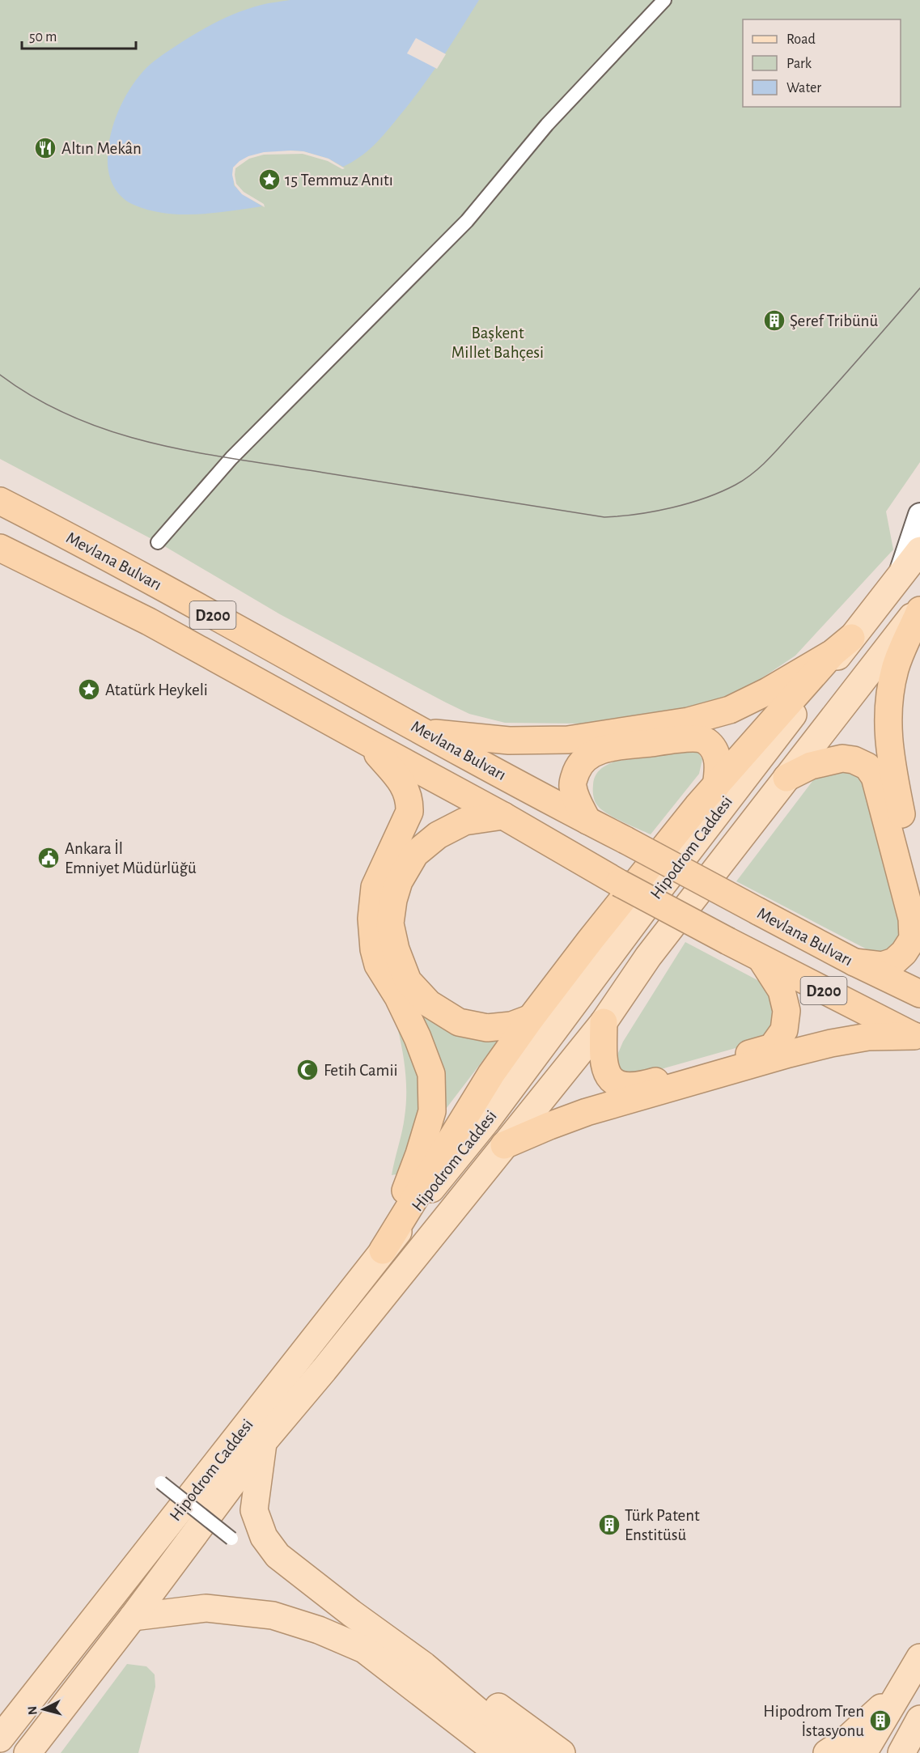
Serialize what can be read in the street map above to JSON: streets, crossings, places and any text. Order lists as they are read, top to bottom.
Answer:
{
  "streets": {
    "highway": ["Mevlana Bulvarı", "D200"],
    "main road": ["Hipodrom Caddesi"]
  },
  "parks": ["Başkent Millet Bahçesi"],
  "places": {
    "restaurant": ["Altın Mekân"],
    "place": ["15 Temmuz Anıtı", "Atatürk Heykeli"],
    "building": ["Şeref Tribünü", "Türk Patent Enstitüsü", "Hipodrom Tren İstasyonu"],
    "public building": ["Ankara İl Emniyet Müdürlüğü"],
    "mosque": ["Fetih Camii"]
  },
  "legend": ["Road", "Park", "Water"],
  "scale_bar": "50 m",
  "north": "left"
}
